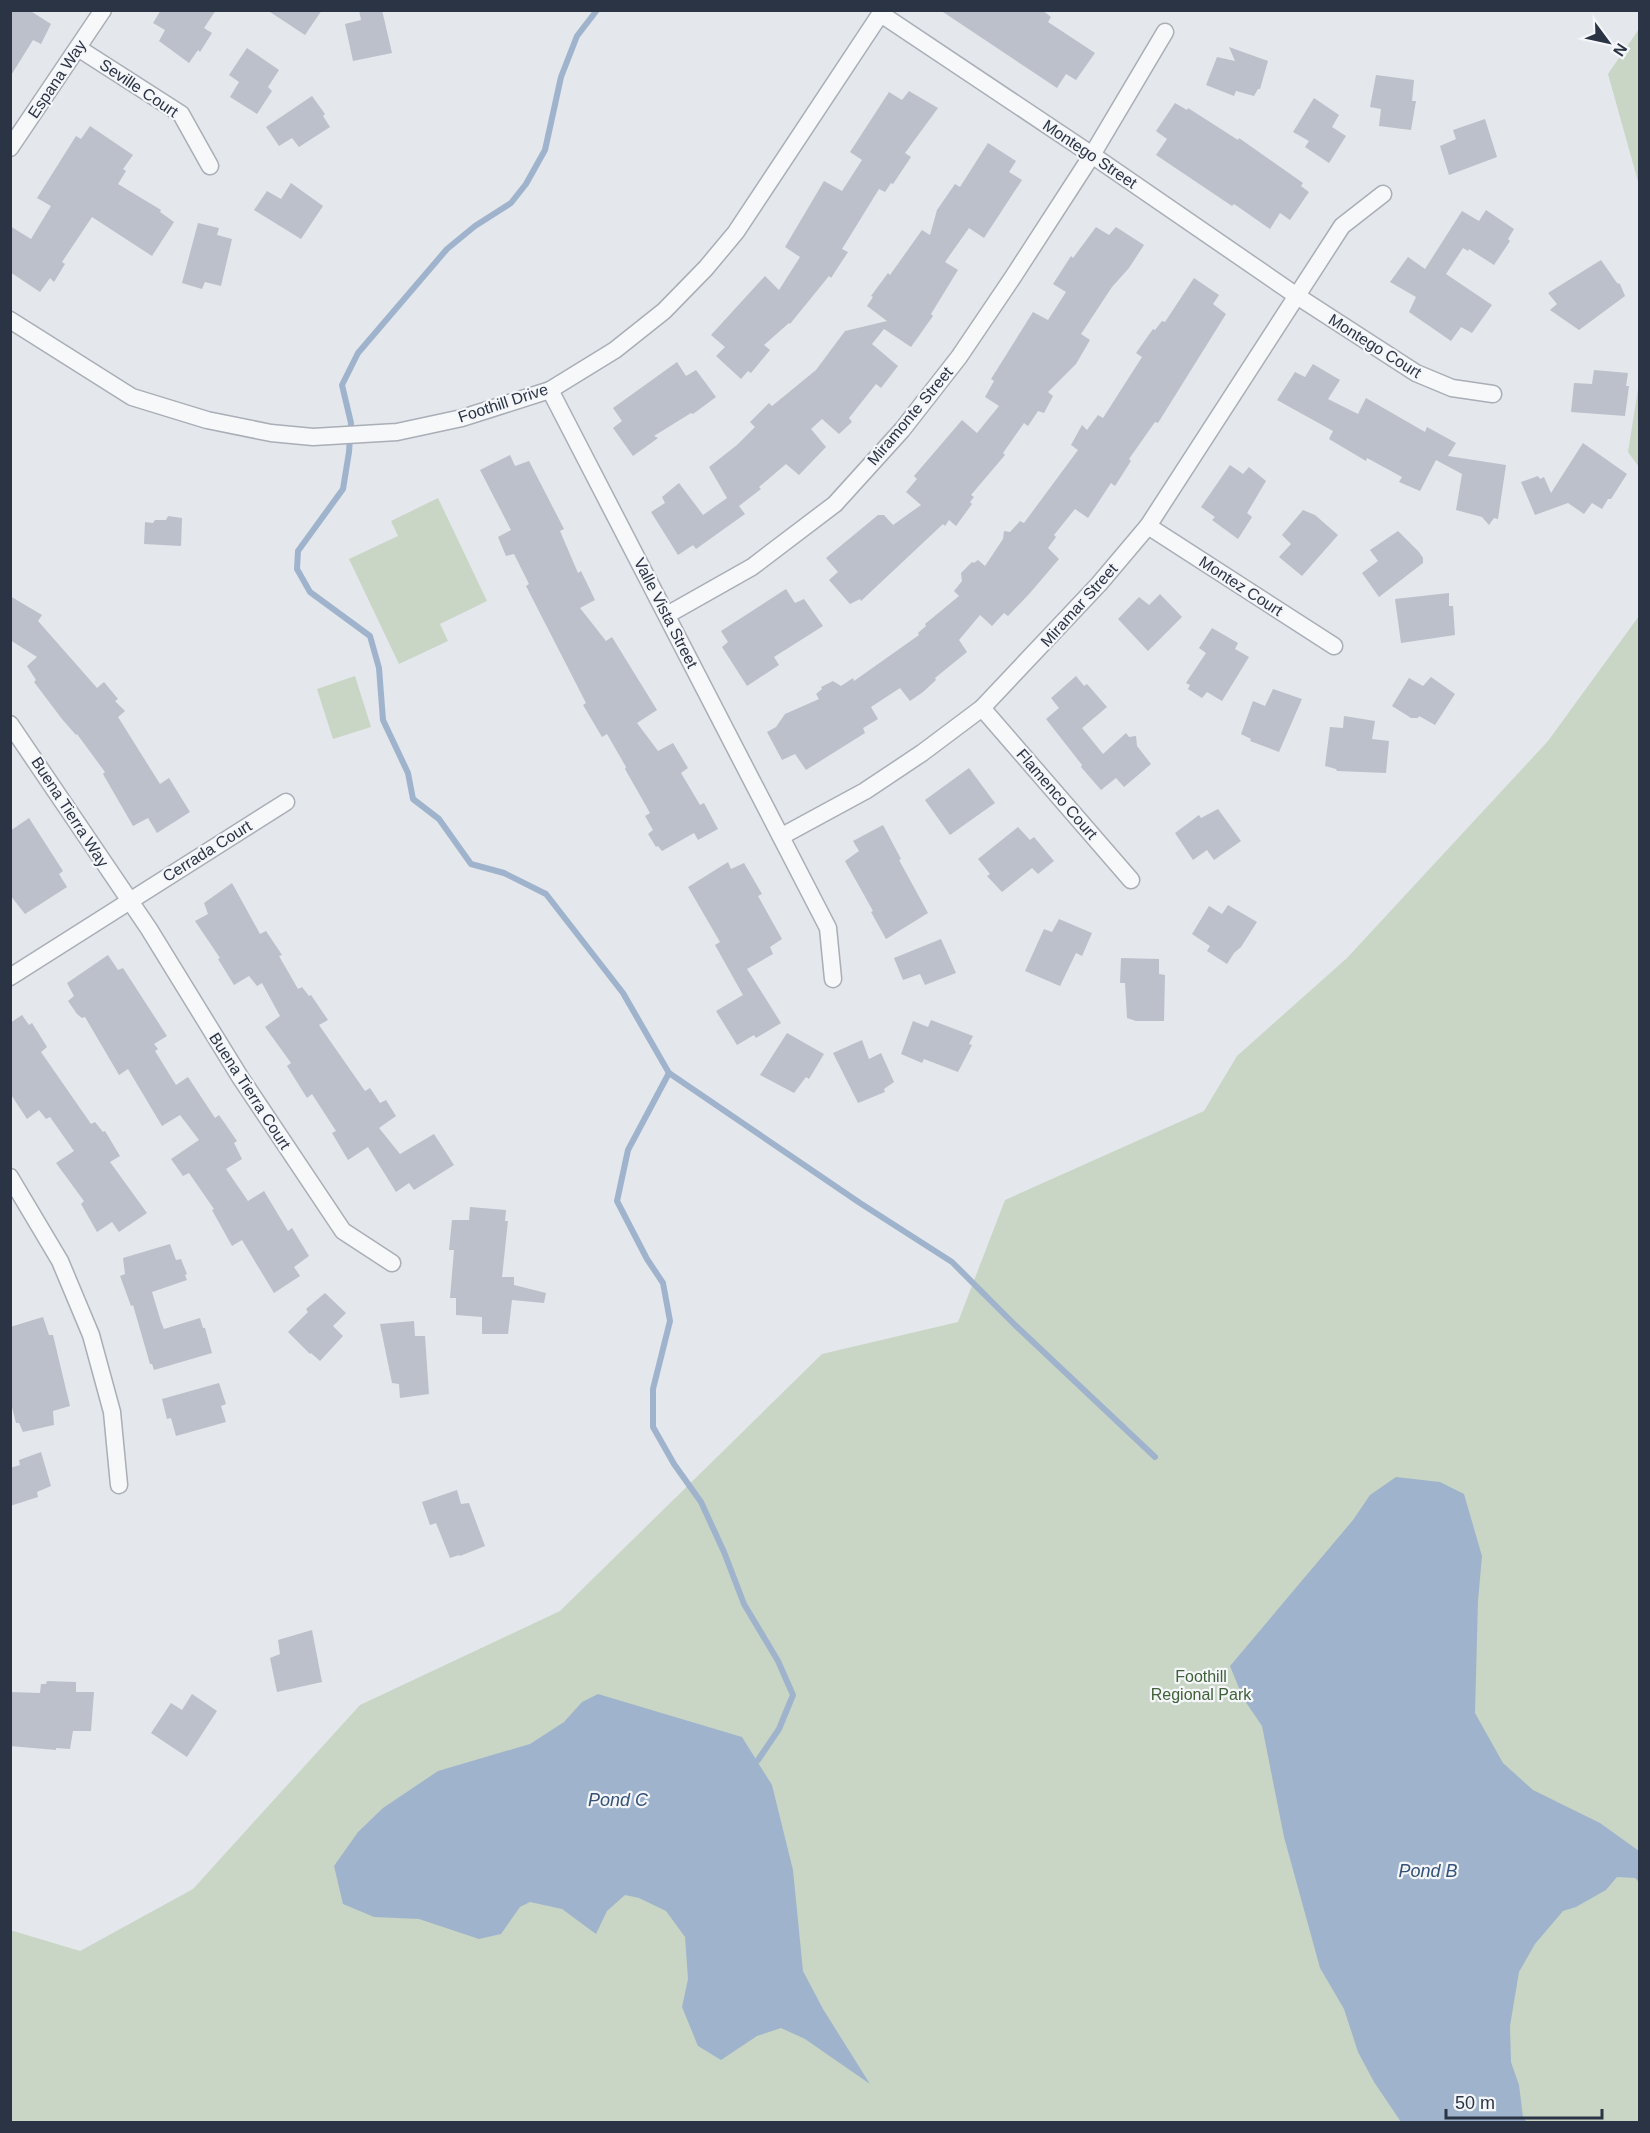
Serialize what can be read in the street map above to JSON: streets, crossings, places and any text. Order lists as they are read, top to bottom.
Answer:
{
  "streets": {
    "street": [
      "Espana Way",
      "Seville Court",
      "Montego Street",
      "Montego Court",
      "Foothill Drive",
      "Miramonte Street",
      "Montez Court",
      "Miramar Street",
      "Valle Vista Street",
      "Flamenco Court",
      "Buena Tierra Way",
      "Cerrada Court",
      "Buena Tierra Court"
    ]
  },
  "crossings": [
    ["Espana Way", "Seville Court"],
    ["Montego Street", "Montego Court"],
    ["Montego Street", "Foothill Drive"],
    ["Montego Street", "Miramonte Street"],
    ["Montego Street", "Miramar Street"],
    ["Montego Court", "Miramar Street"],
    ["Foothill Drive", "Valle Vista Street"],
    ["Miramonte Street", "Valle Vista Street"],
    ["Montez Court", "Miramar Street"],
    ["Miramar Street", "Valle Vista Street"],
    ["Miramar Street", "Flamenco Court"],
    ["Buena Tierra Way", "Cerrada Court"],
    ["Buena Tierra Way", "Buena Tierra Court"],
    ["Cerrada Court", "Buena Tierra Court"]
  ],
  "water": ["Pond C", "Pond B"],
  "parks": ["Foothill Regional Park"],
  "scale_bar": "50 m",
  "north": "bottom right"
}
